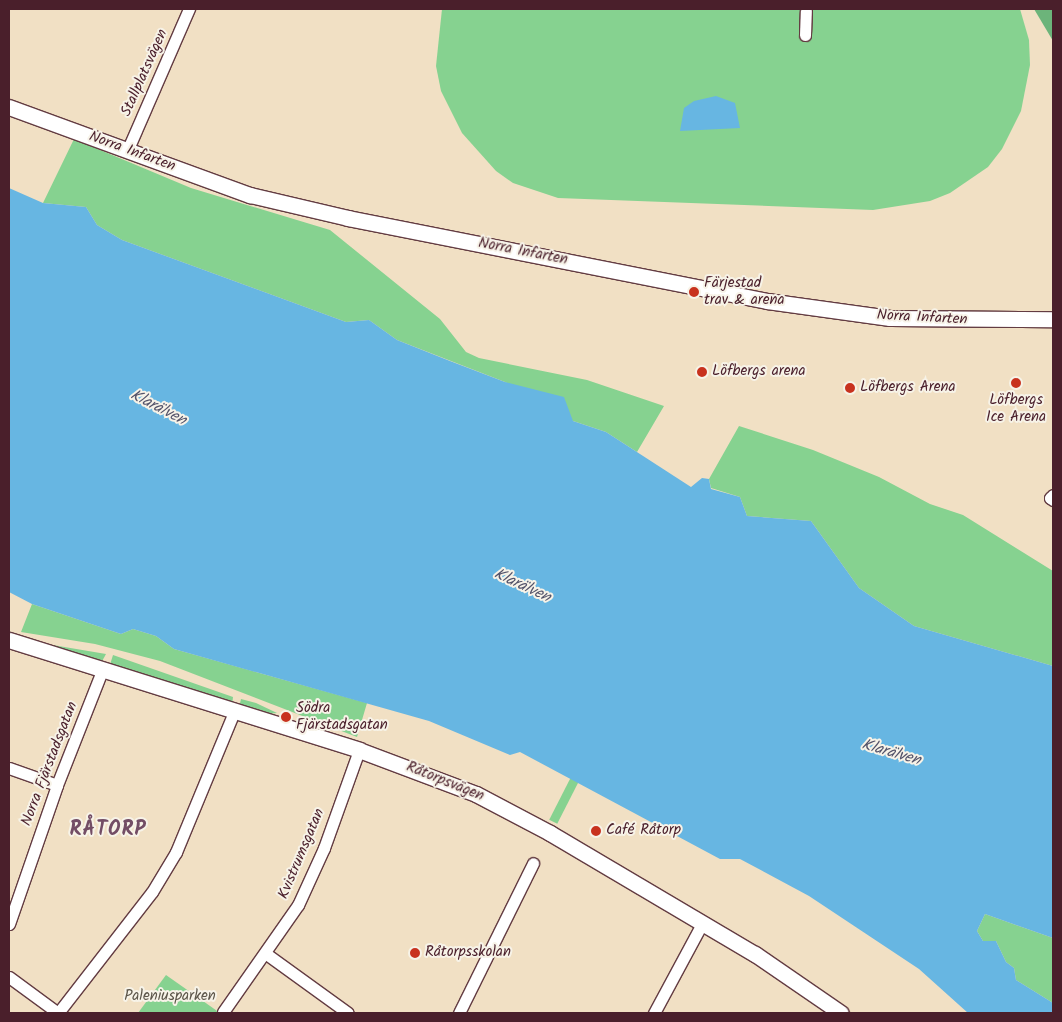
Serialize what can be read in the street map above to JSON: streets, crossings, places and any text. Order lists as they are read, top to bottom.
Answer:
{
  "streets": {
    "street": [
      "Stallplatsvägen",
      "Norra Infarten",
      "Norra Fjärstadsgatan",
      "Råtorpsvägen",
      "Kvistrumsgatan"
    ]
  },
  "crossings": [
    ["Stallplatsvägen", "Norra Infarten"],
    ["Norra Fjärstadsgatan", "Råtorpsvägen"],
    ["Råtorpsvägen", "Kvistrumsgatan"]
  ],
  "districts": ["RÅTORP"],
  "water": ["Klarälven"],
  "parks": ["Paleniusparken"],
  "places": [
    "Färjestad trav & arena",
    "Löfbergs arena",
    "Löfbergs Ice Arena",
    "Löfbergs Arena",
    "Södra Fjärstadsgatan",
    "Café Råtorp",
    "Råtorpsskolan"
  ]
}
